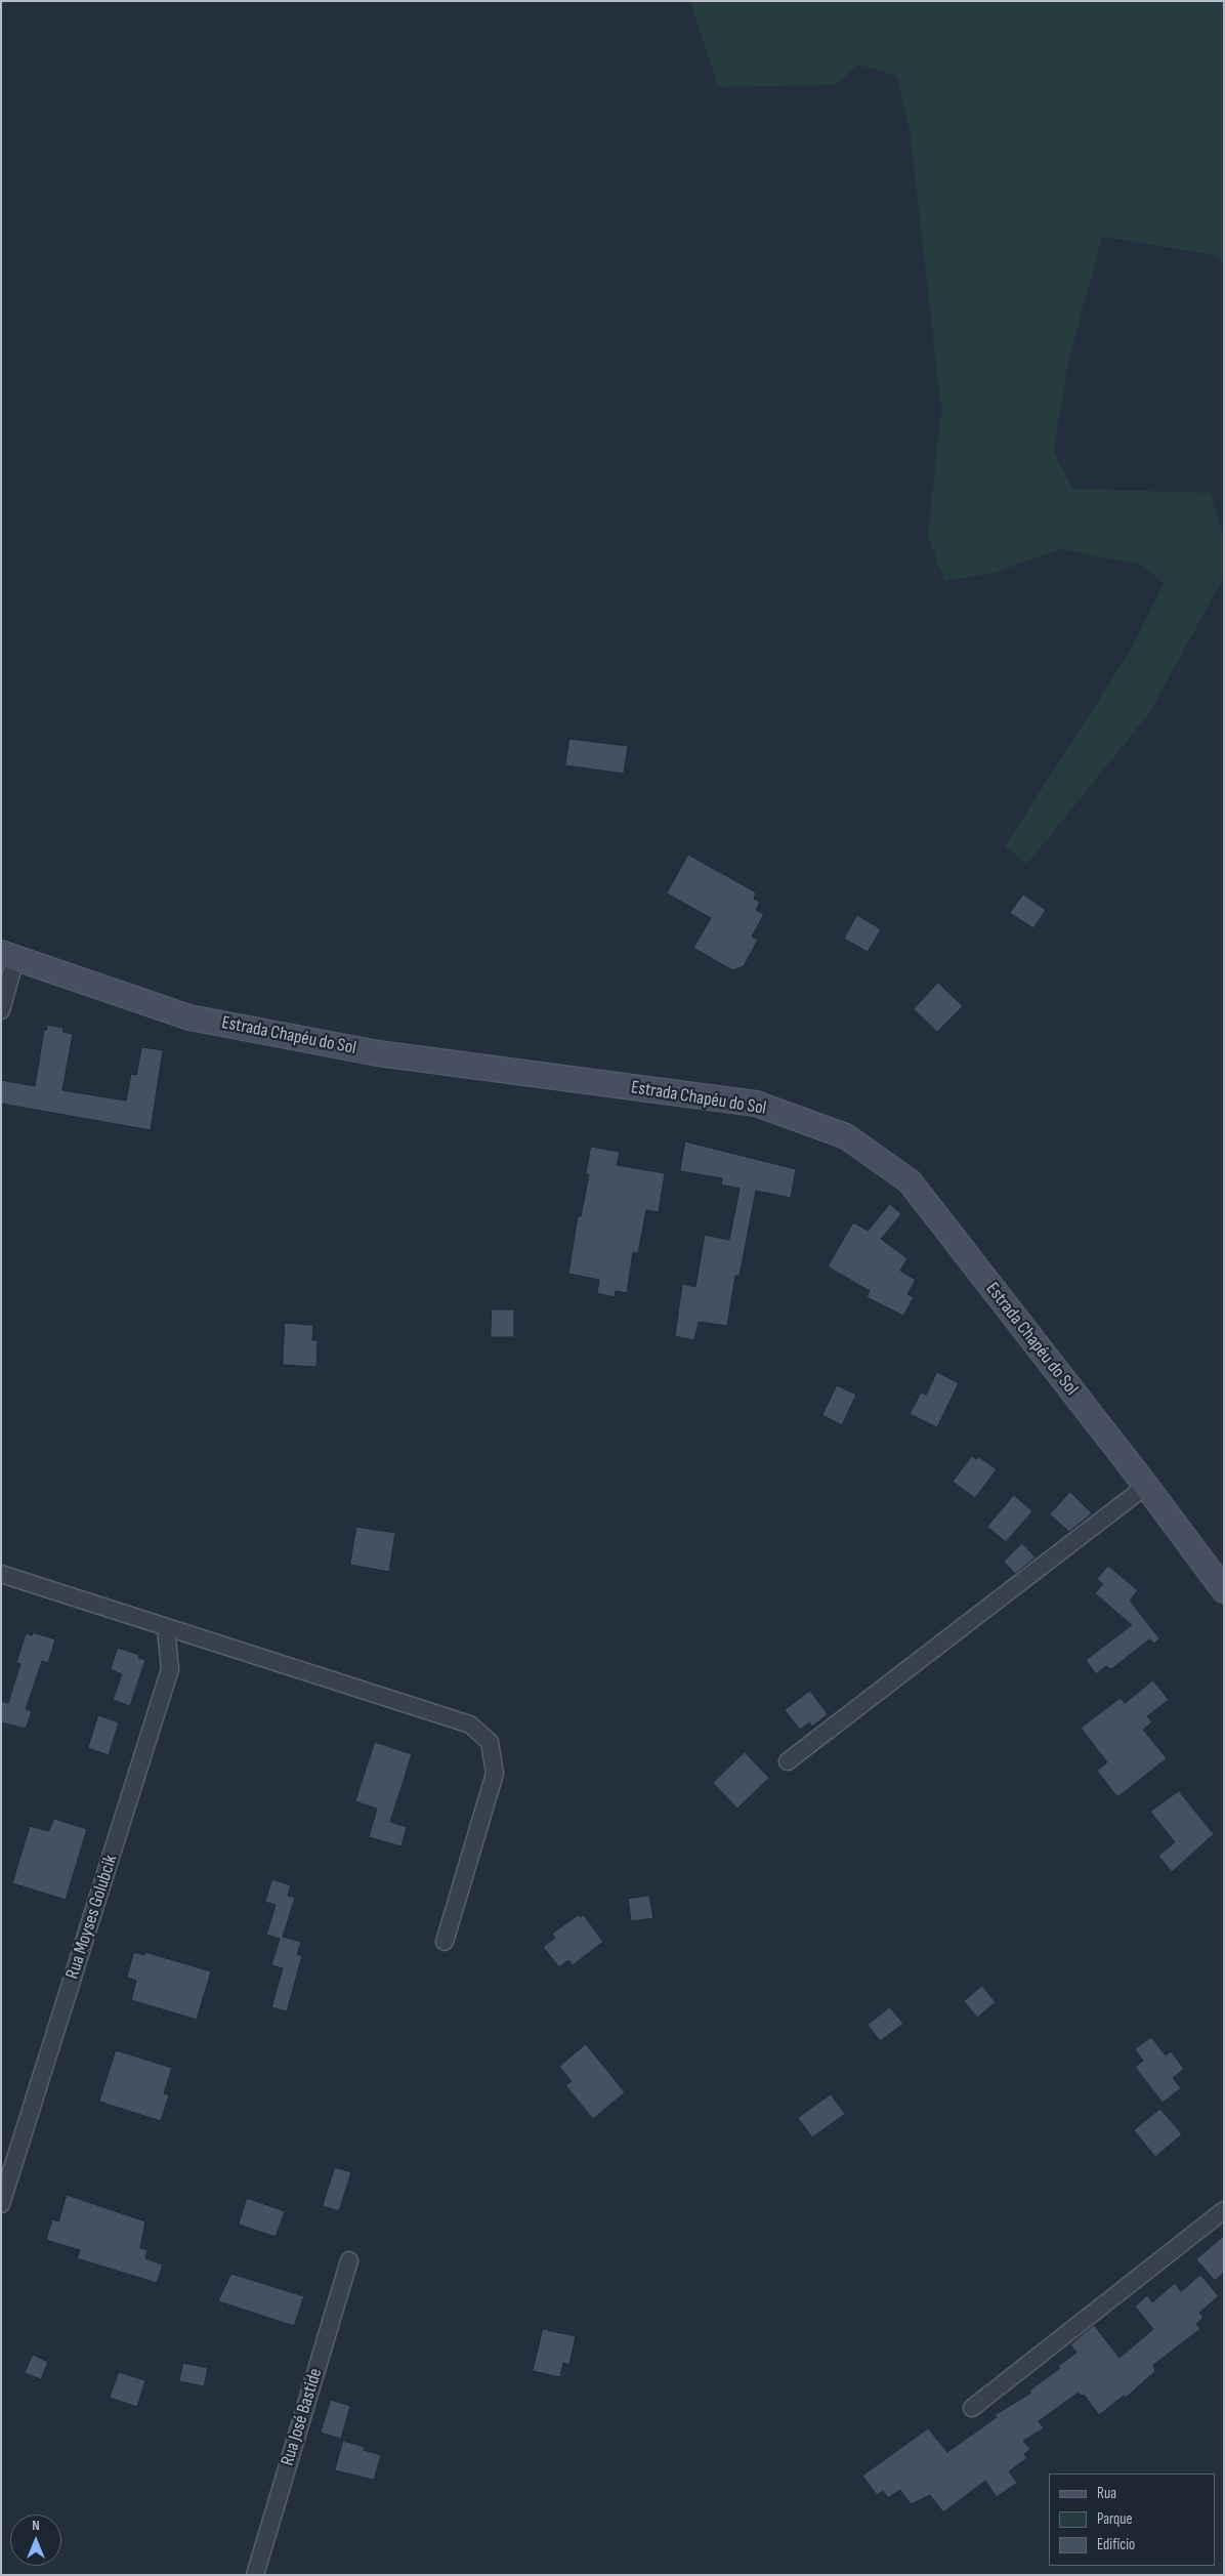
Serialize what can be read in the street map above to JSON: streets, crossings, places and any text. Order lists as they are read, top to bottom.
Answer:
{
  "streets": {
    "main road": ["Estrada Chapéu do Sol"],
    "street": ["Rua Moyses Golubcik", "Rua José Bastide"]
  },
  "legend": ["Rua", "Parque", "Edifício"],
  "north": "top"
}
